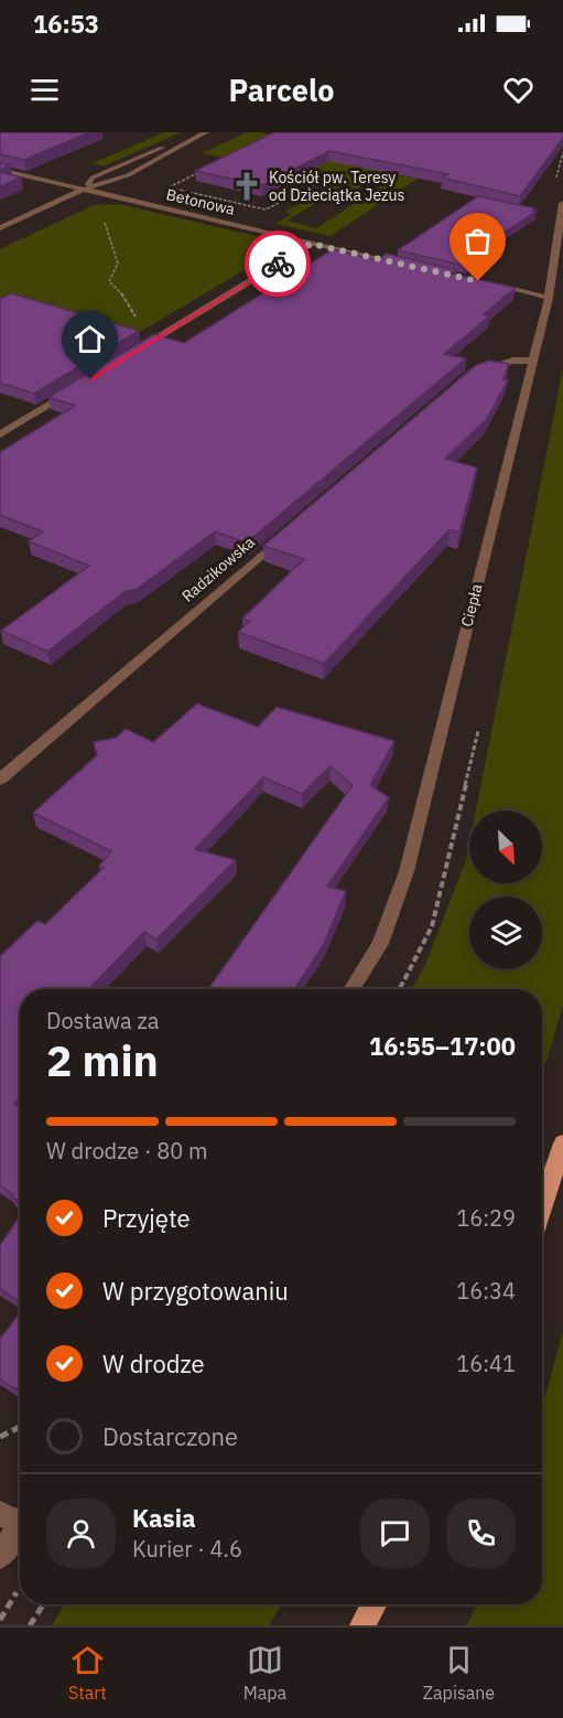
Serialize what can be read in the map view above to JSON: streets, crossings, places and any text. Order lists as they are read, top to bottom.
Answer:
{
  "streets": {
    "street": ["Betonowa", "Radzikowska", "Ciepła"]
  },
  "places": {
    "church": ["Kościół pw. Teresy od Dzieciątka Jezus"]
  },
  "north": "bottom right",
  "page": {
    "status": "16:53",
    "header": "Parcelo",
    "heading": ["2 min", "Dostawa za", "16:55–17:00"],
    "panel": ["Kasia", "Kurier · 4.6"],
    "bar": "W drodze · 80 m",
    "list": [
      ["Przyjęte", "16:29"],
      ["W przygotowaniu", "16:34"],
      ["W drodze", "16:41"],
      "Dostarczone"
    ],
    "tabs": ["Start", "Mapa", "Zapisane"]
  }
}
